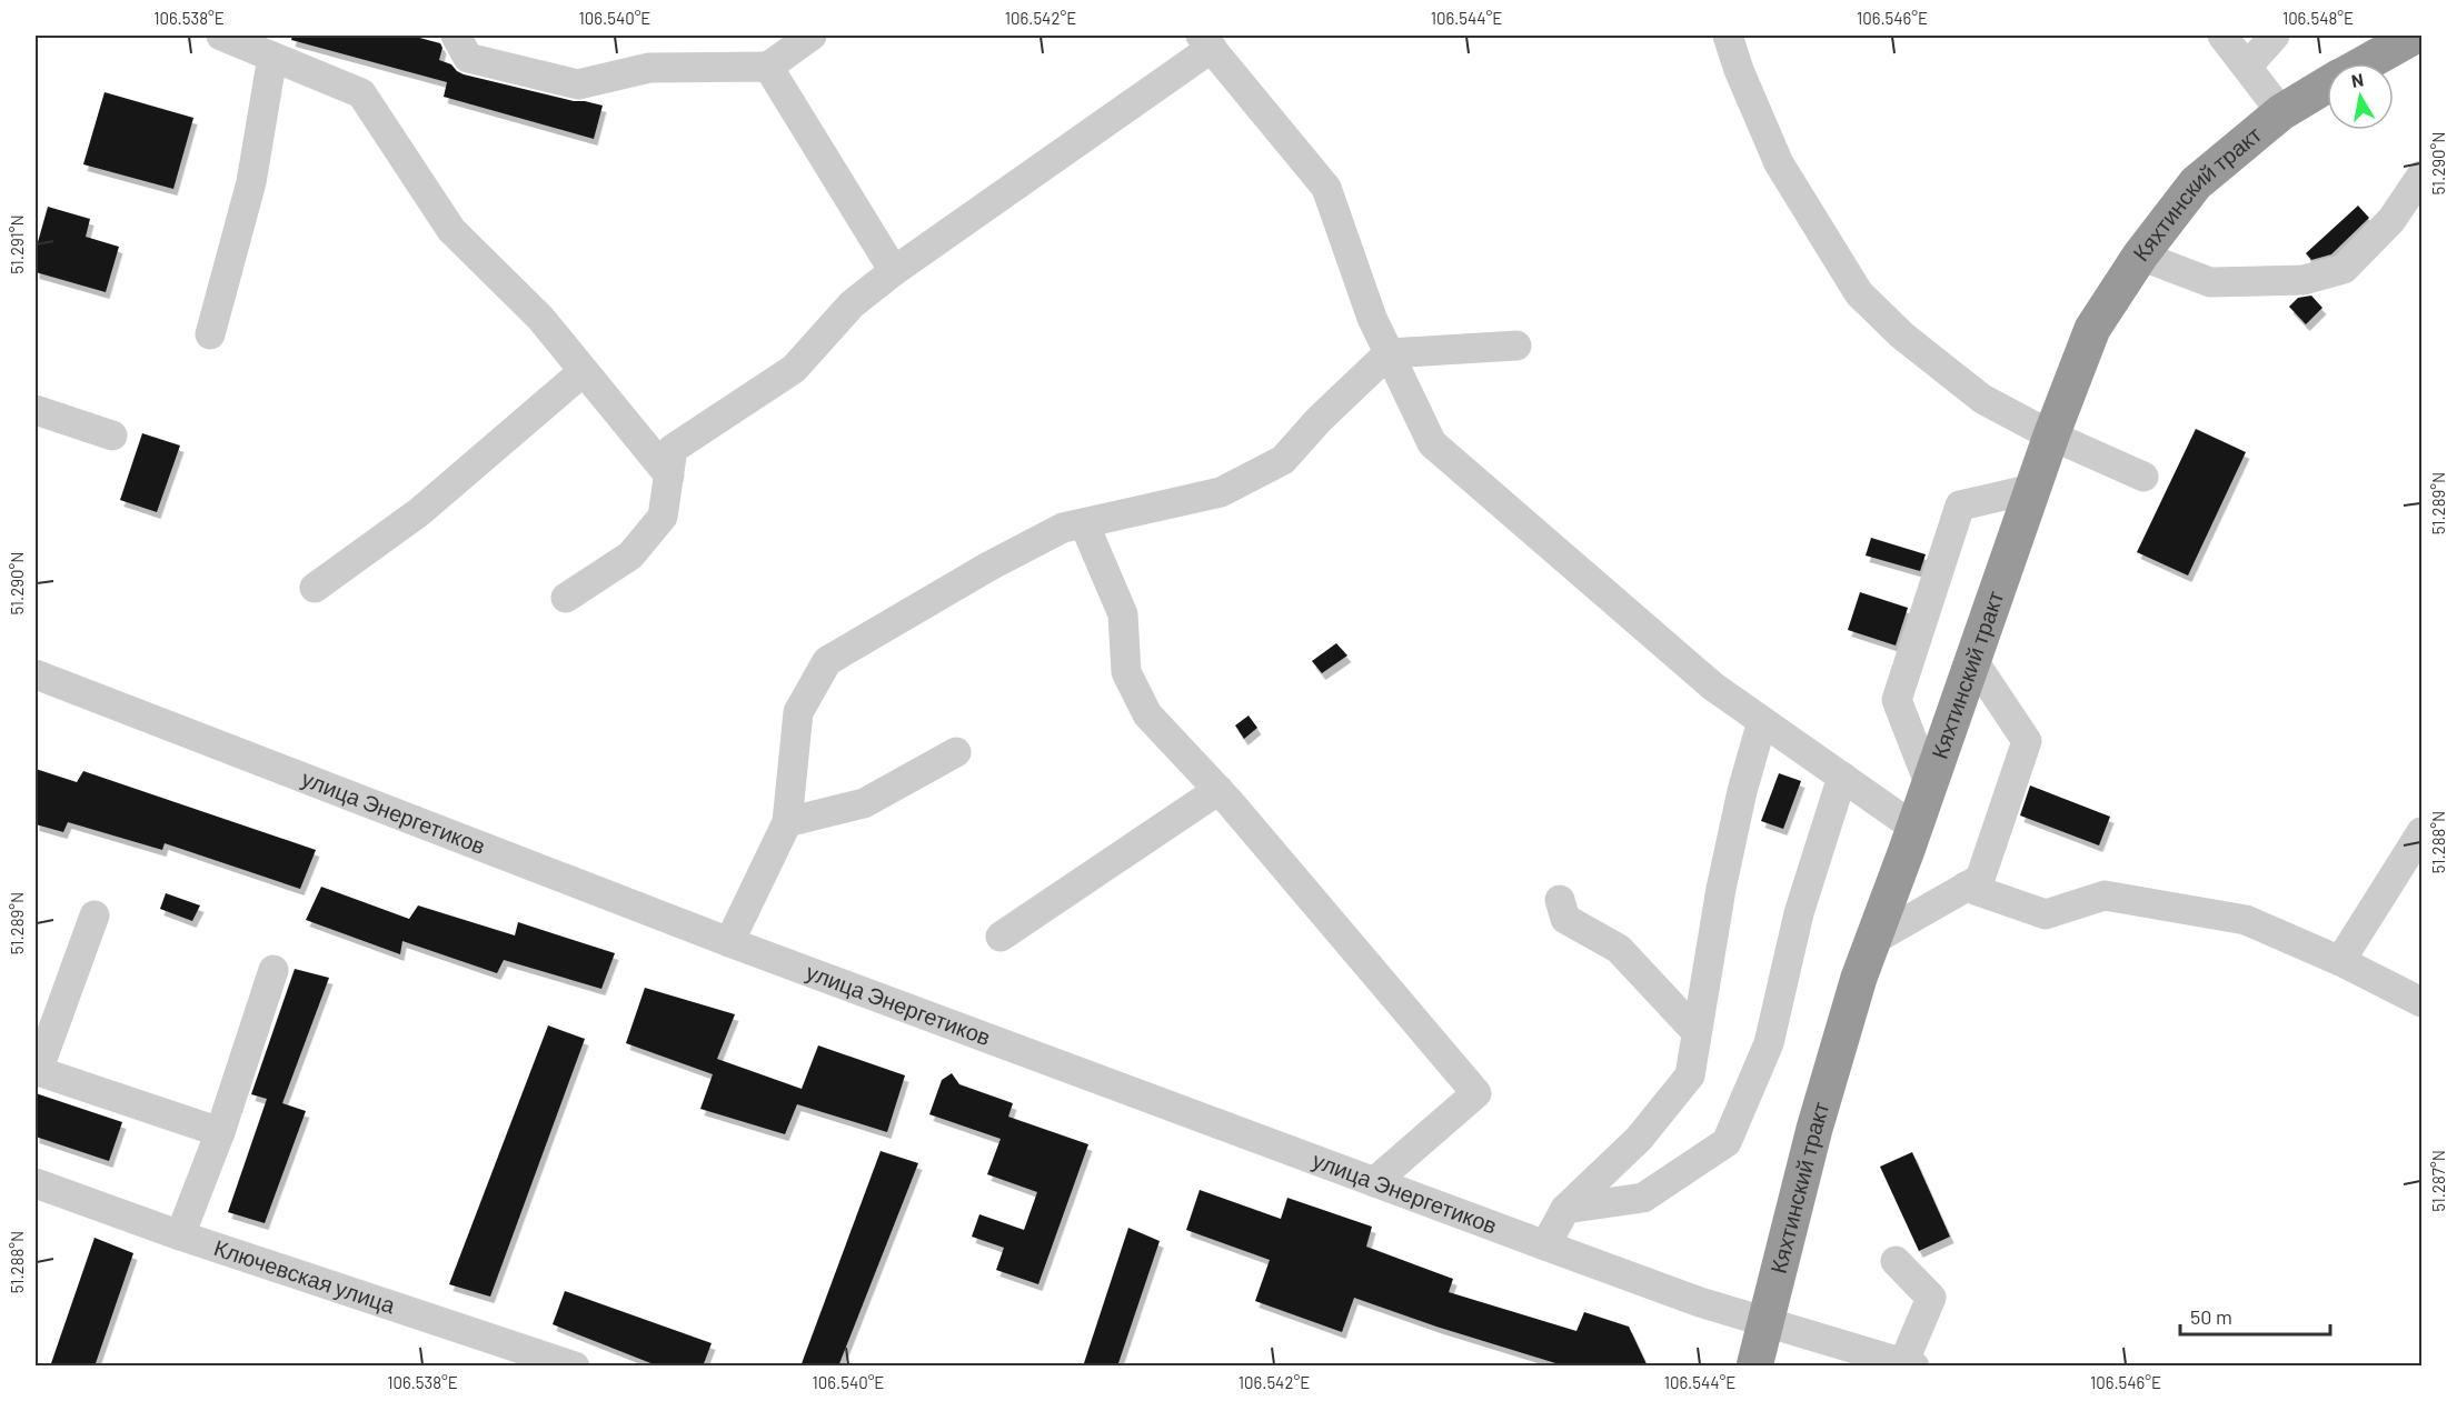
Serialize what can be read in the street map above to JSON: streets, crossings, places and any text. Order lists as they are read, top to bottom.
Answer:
{
  "streets": {
    "highway": ["Кяхтинский тракт"],
    "street": ["улица Энергетиков", "Ключевская улица"]
  },
  "crossings": [
    ["Кяхтинский тракт", "улица Энергетиков"]
  ],
  "scale_bar": "50 m",
  "north": "top",
  "coordinates": [
    "106.538°E",
    "106.540°E",
    "106.542°E",
    "106.544°E",
    "106.546°E",
    "106.548°E",
    "51.290°N",
    "51.291°N",
    "51.289°N",
    "51.288°N",
    "51.287°N"
  ]
}
